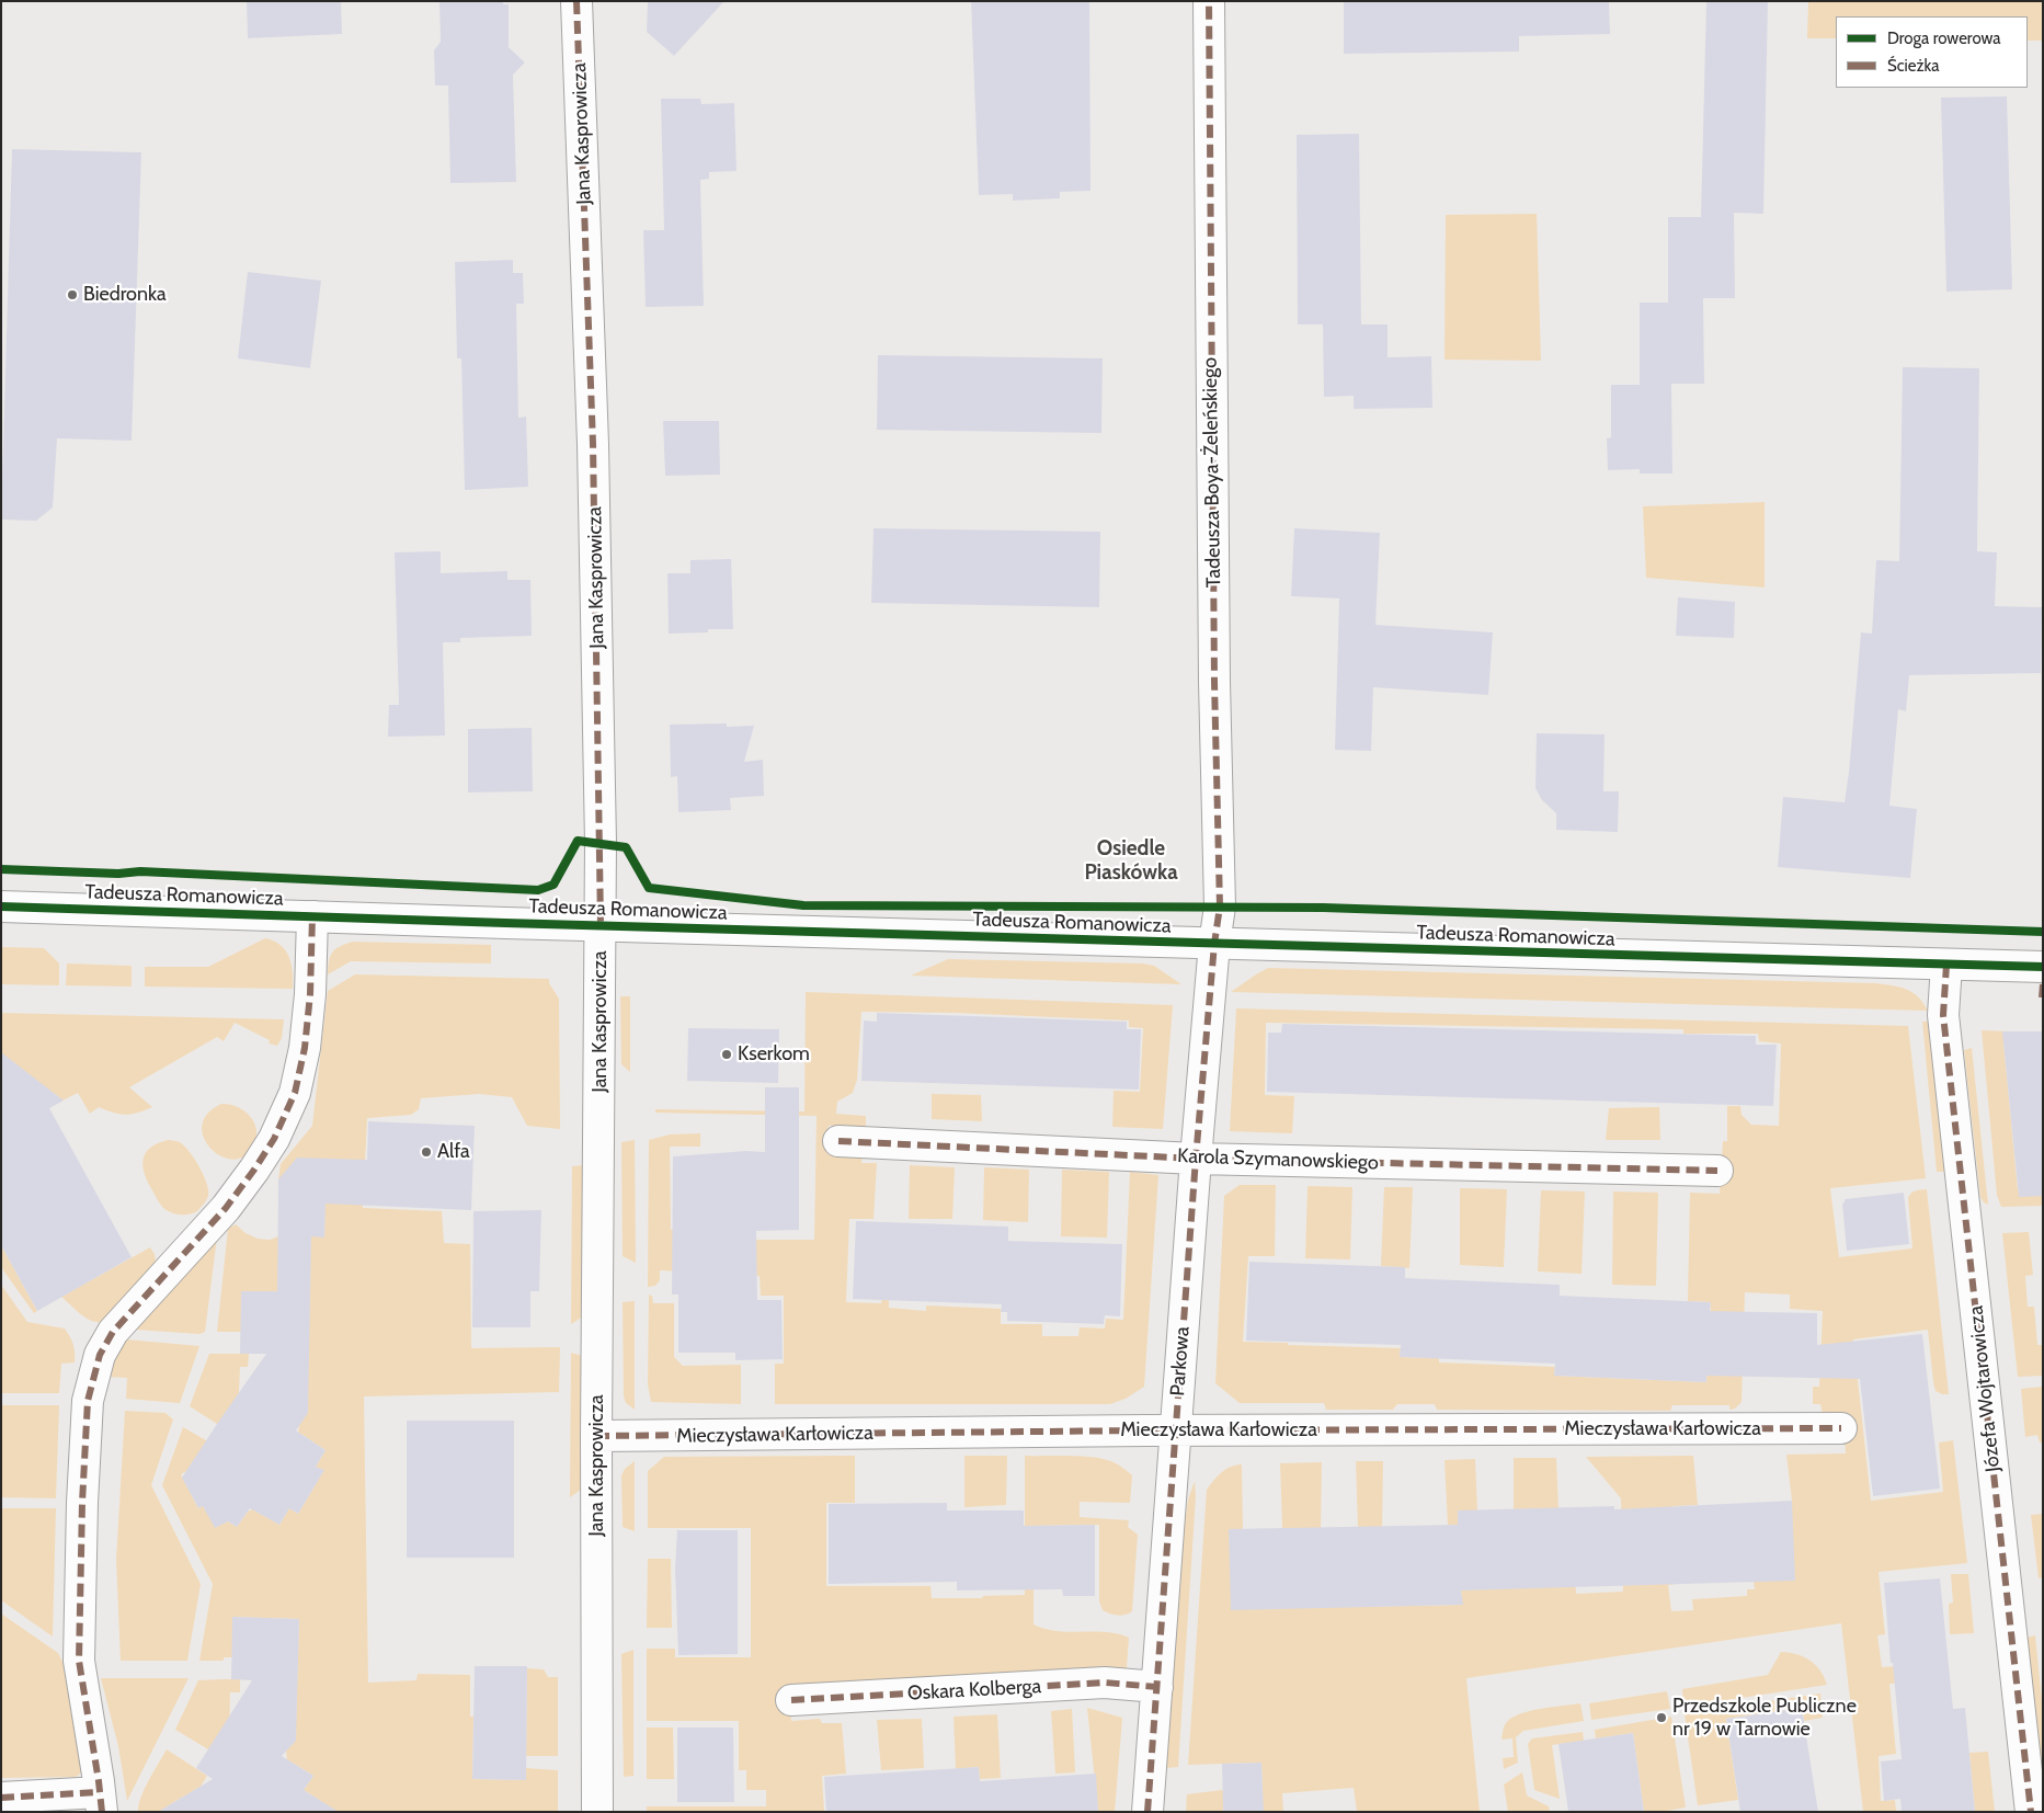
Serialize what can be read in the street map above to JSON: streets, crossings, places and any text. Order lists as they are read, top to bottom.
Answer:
{
  "streets": {
    "street": [
      "Jana Kasprowicza",
      "Tadeusza Boya-Żeleńskiego",
      "Tadeusza Romanowicza",
      "Karola Szymanowskiego",
      "Parkowa",
      "Józefa Wojtarowicza",
      "Mieczysława Karłowicza",
      "Oskara Kolberga"
    ]
  },
  "crossings": [
    ["Jana Kasprowicza", "Tadeusza Romanowicza"],
    ["Jana Kasprowicza", "Mieczysława Karłowicza"],
    ["Tadeusza Boya-Żeleńskiego", "Tadeusza Romanowicza"],
    ["Tadeusza Boya-Żeleńskiego", "Parkowa"],
    ["Tadeusza Romanowicza", "Parkowa"],
    ["Tadeusza Romanowicza", "Józefa Wojtarowicza"],
    ["Karola Szymanowskiego", "Parkowa"],
    ["Parkowa", "Mieczysława Karłowicza"],
    ["Parkowa", "Oskara Kolberga"]
  ],
  "districts": ["Osiedle Piaskówka"],
  "places": [
    "Biedronka",
    "Kserkom",
    "Alfa",
    "Przedszkole Publiczne nr 19 w Tarnowie"
  ],
  "legend": ["Droga rowerowa", "Ścieżka"]
}
